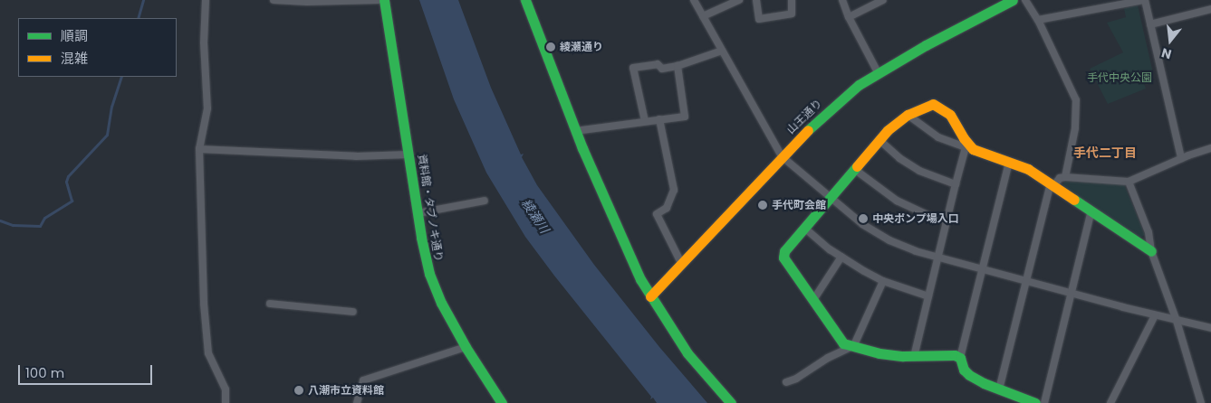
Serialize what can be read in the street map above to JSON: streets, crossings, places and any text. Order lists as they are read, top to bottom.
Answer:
{
  "streets": {
    "street": ["山王通り", "資料館・タブノキ通り"]
  },
  "districts": ["手代二丁目"],
  "water": ["綾瀬川"],
  "parks": ["手代中央公園"],
  "places": [
    "綾瀬通り",
    "手代町会館",
    "中央ポンプ場入口",
    "八潮市立資料館"
  ],
  "legend": ["順調", "混雑"],
  "scale_bar": "100 m",
  "north": "bottom"
}
